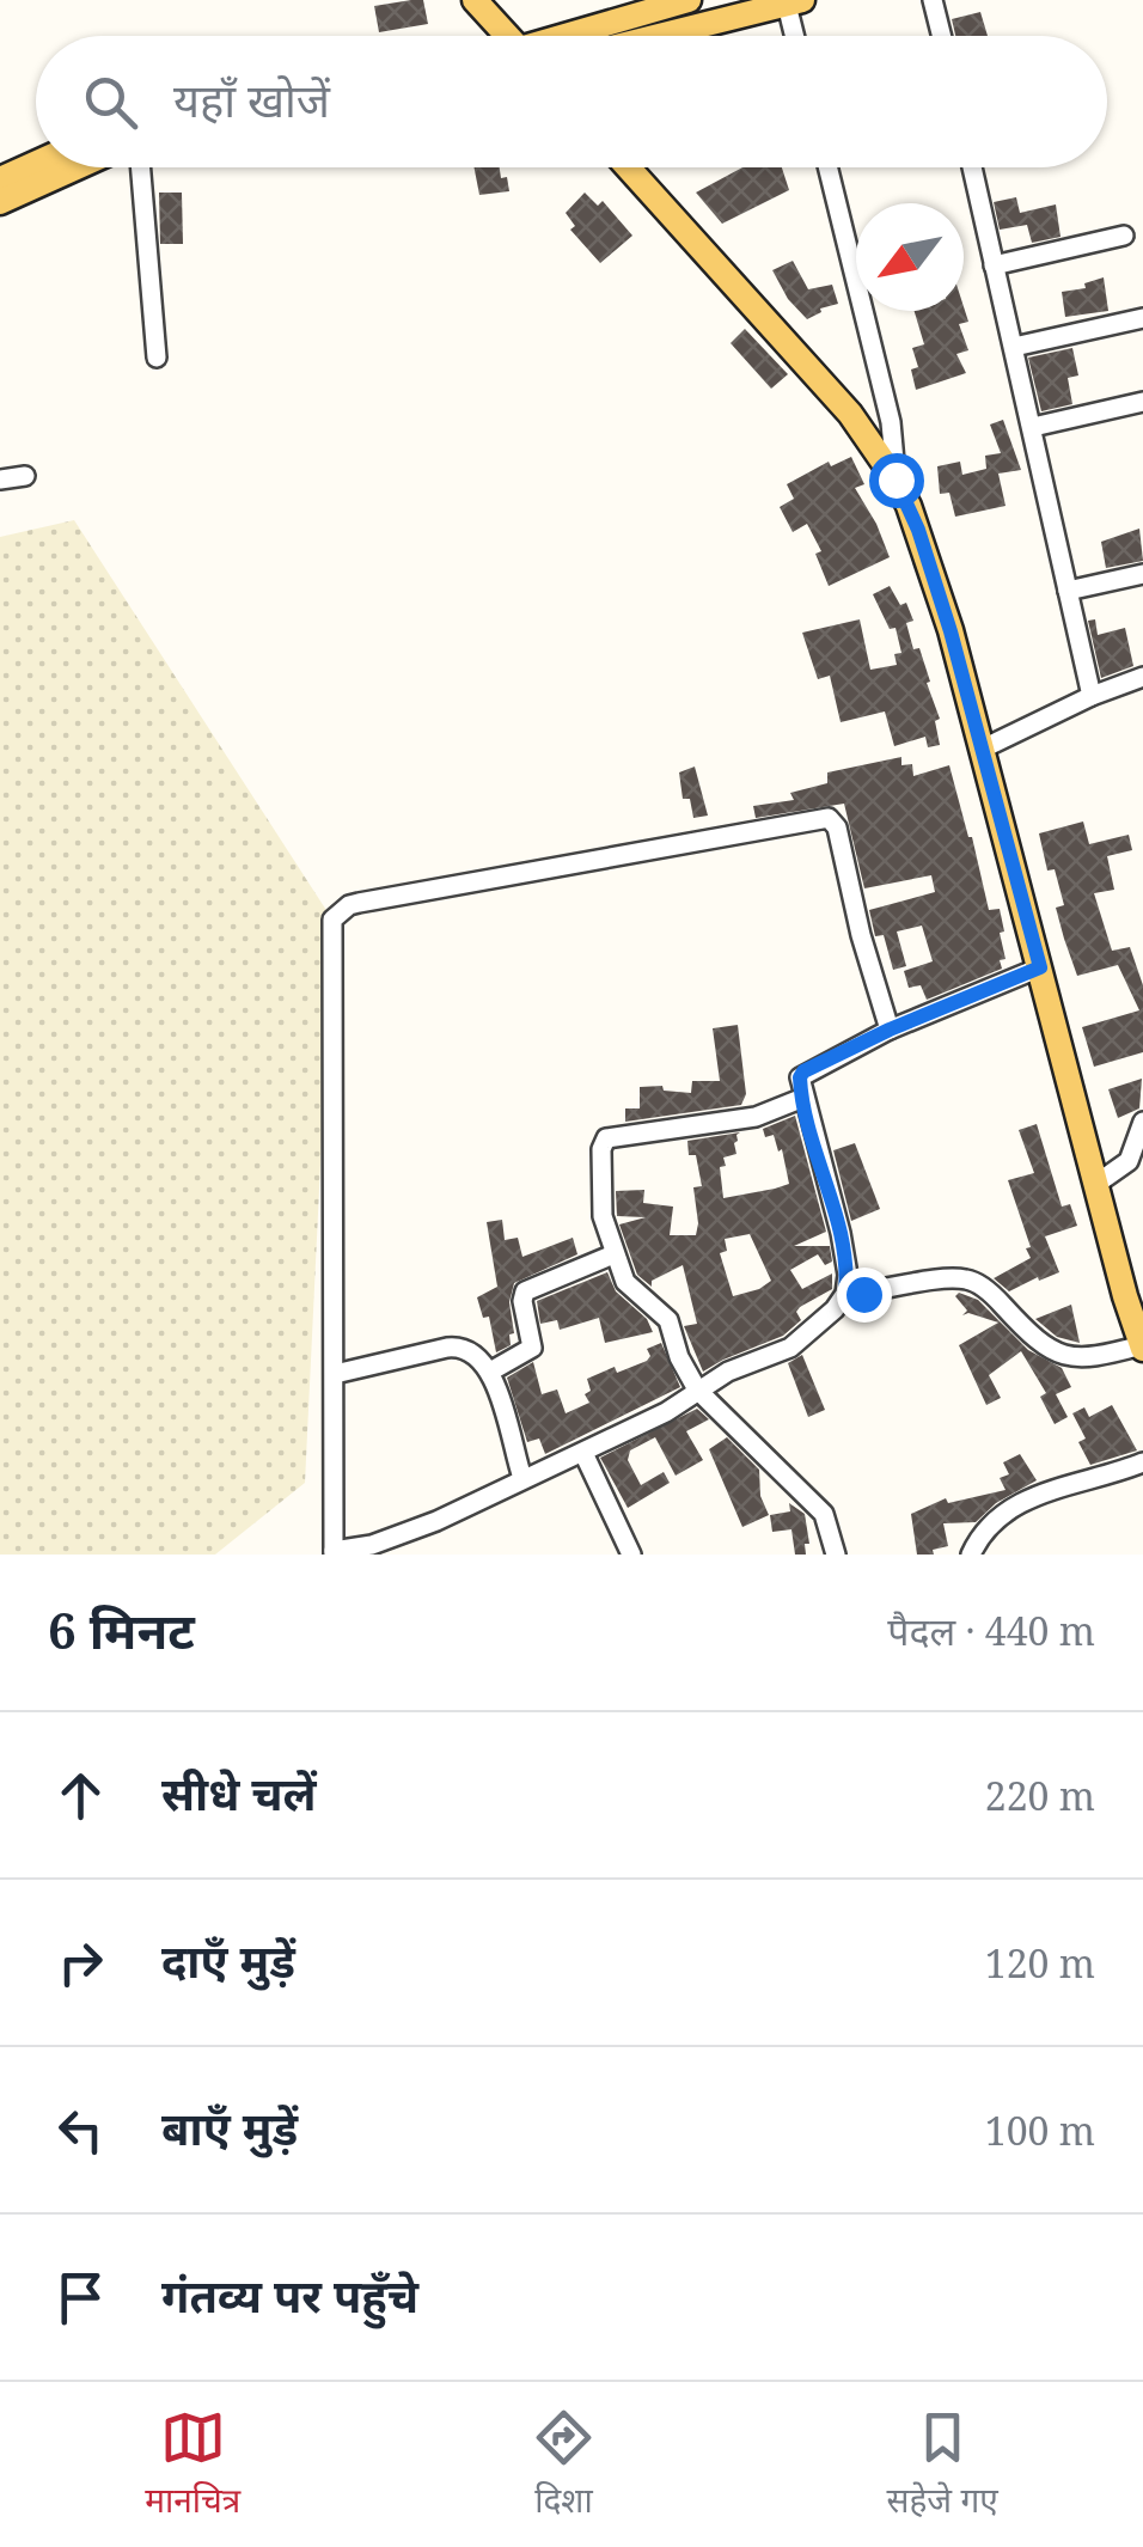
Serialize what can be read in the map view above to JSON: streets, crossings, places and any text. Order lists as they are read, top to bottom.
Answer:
{
  "north": "bottom left",
  "page": {
    "search": "यहाँ खोजें",
    "heading": ["6 मिनट", "पैदल · 440 m"],
    "list": [
      ["सीधे चलें", "220 m"],
      ["दाएँ मुड़ें", "120 m"],
      ["बाएँ मुड़ें", "100 m"],
      "गंतव्य पर पहुँचे"
    ],
    "nav": ["मानचित्र", "दिशा", "सहेजे गए"]
  }
}
